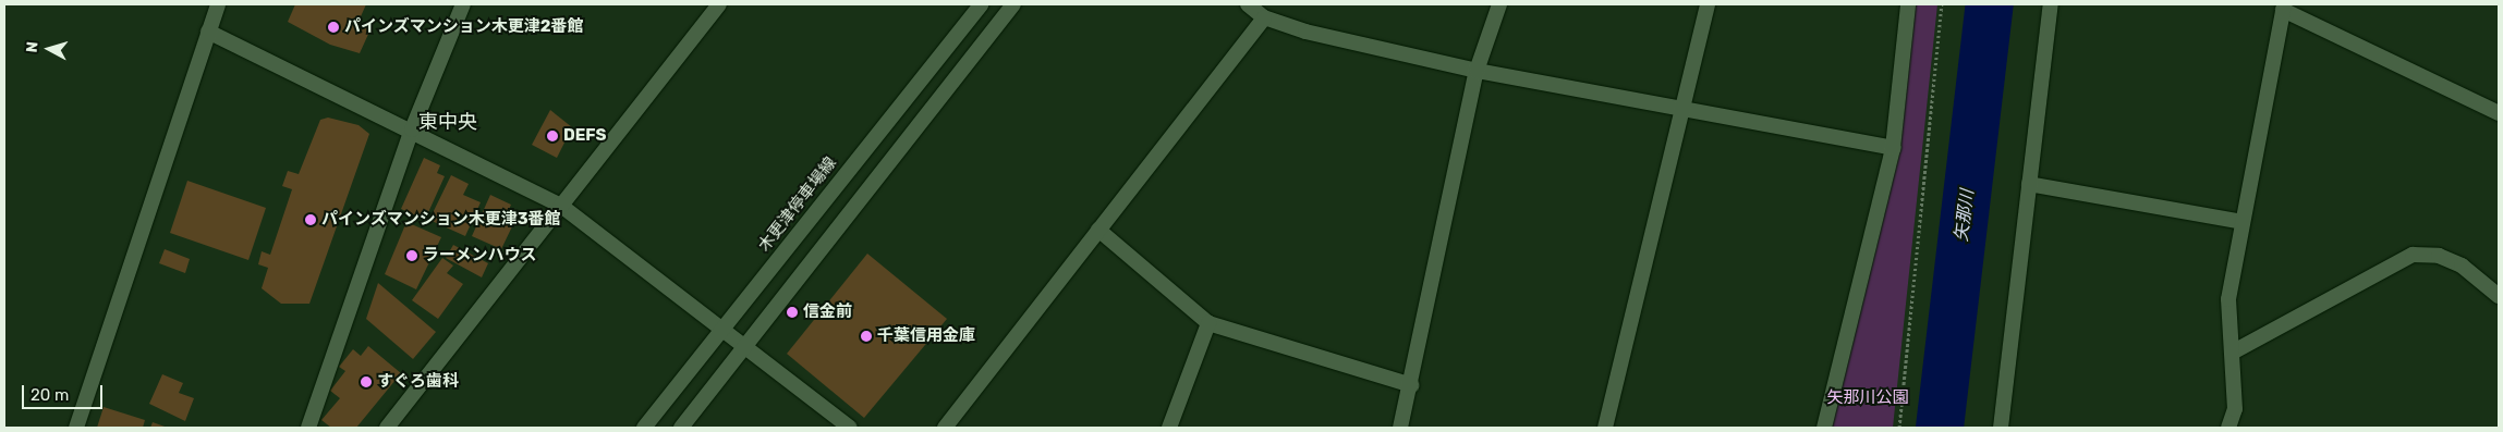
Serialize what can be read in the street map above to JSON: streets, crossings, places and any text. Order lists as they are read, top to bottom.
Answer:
{
  "streets": {
    "street": ["木更津停車場線"]
  },
  "districts": ["東中央"],
  "water": ["矢那川"],
  "parks": ["矢那川公園"],
  "places": [
    "パインズマンション木更津2番館",
    "DEFS",
    "パインズマンション木更津3番館",
    "ラーメンハウス",
    "信金前",
    "千葉信用金庫",
    "すぐろ歯科"
  ],
  "scale_bar": "20 m",
  "north": "left"
}
